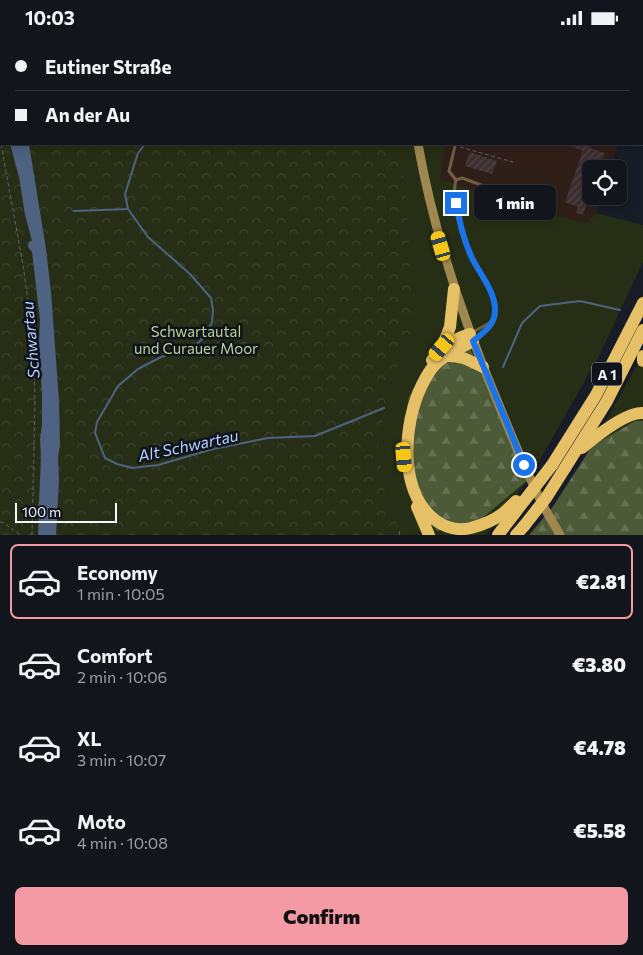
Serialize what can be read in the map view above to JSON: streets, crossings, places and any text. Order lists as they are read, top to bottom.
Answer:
{
  "streets": {
    "highway": ["A 1"]
  },
  "water": ["Schwartau", "Alt Schwartau"],
  "parks": ["Schwartautal und Curauer Moor"],
  "scale_bar": "100 m",
  "page": {
    "status": "10:03",
    "banner": ["Eutiner Straße", "An der Au"],
    "bubble": "1 min",
    "scale": "100 m",
    "list": [
      {
        "name": "Economy",
        "note": "1 min · 10:05",
        "value": "€2.81"
      },
      {
        "name": "Comfort",
        "note": "2 min · 10:06",
        "value": "€3.80"
      },
      {
        "name": "XL",
        "note": "3 min · 10:07",
        "value": "€4.78"
      },
      {
        "name": "Moto",
        "note": "4 min · 10:08",
        "value": "€5.58"
      }
    ],
    "buttons": "Confirm"
  }
}
